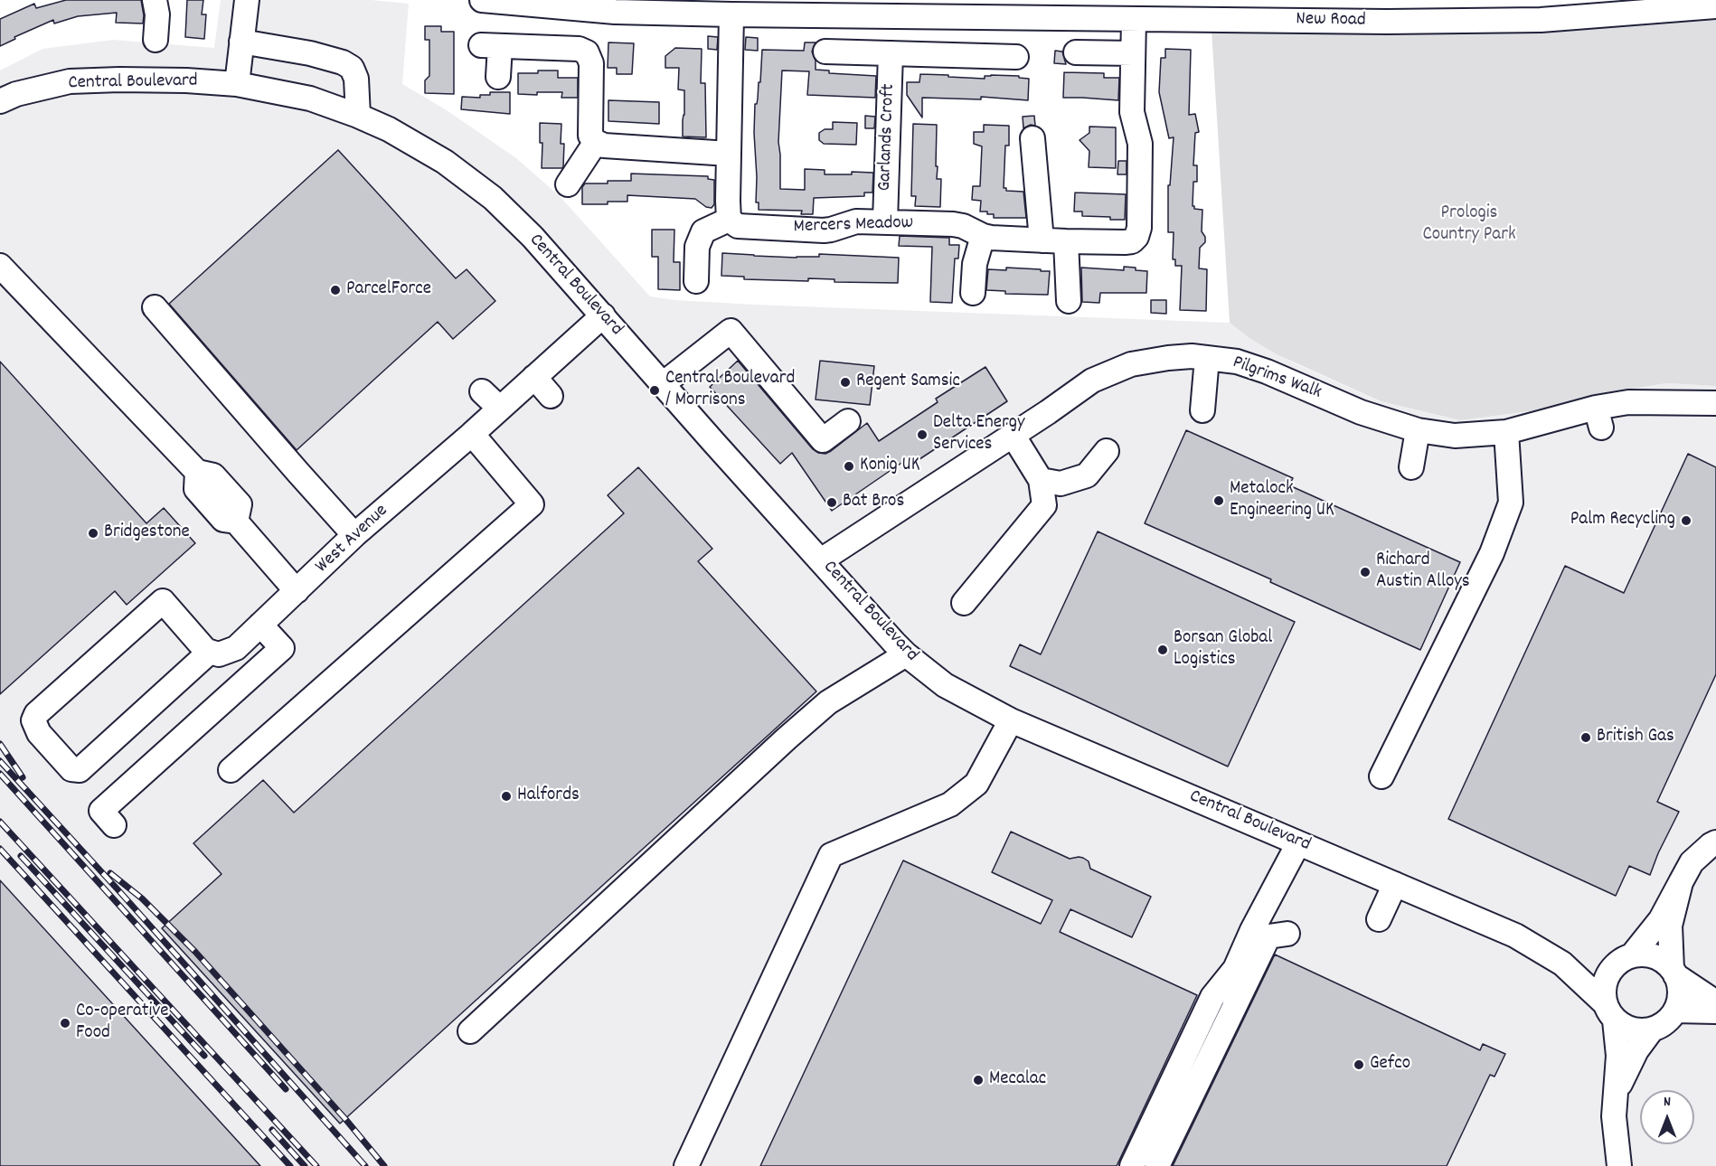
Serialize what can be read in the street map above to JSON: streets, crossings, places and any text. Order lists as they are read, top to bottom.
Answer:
{
  "streets": {
    "street": [
      "New Road",
      "Central Boulevard",
      "Garlands Croft",
      "Mercers Meadow",
      "Pilgrims Walk",
      "West Avenue"
    ]
  },
  "crossings": [
    ["New Road", "Mercers Meadow"],
    ["Central Boulevard", "Pilgrims Walk"],
    ["Central Boulevard", "West Avenue"],
    ["Garlands Croft", "Mercers Meadow"]
  ],
  "parks": ["Prologis Country Park"],
  "places": [
    "ParcelForce",
    "Regent Samsic",
    "Central Boulevard / Morrisons",
    "Delta Energy Services",
    "Konig UK",
    "Metalock Engineering UK",
    "Bat Bros",
    "Palm Recycling",
    "Bridgestone",
    "Richard Austin Alloys",
    "Borsan Global Logistics",
    "British Gas",
    "Halfords",
    "Co-operative Food",
    "Gefco",
    "Mecalac"
  ],
  "north": "top"
}
